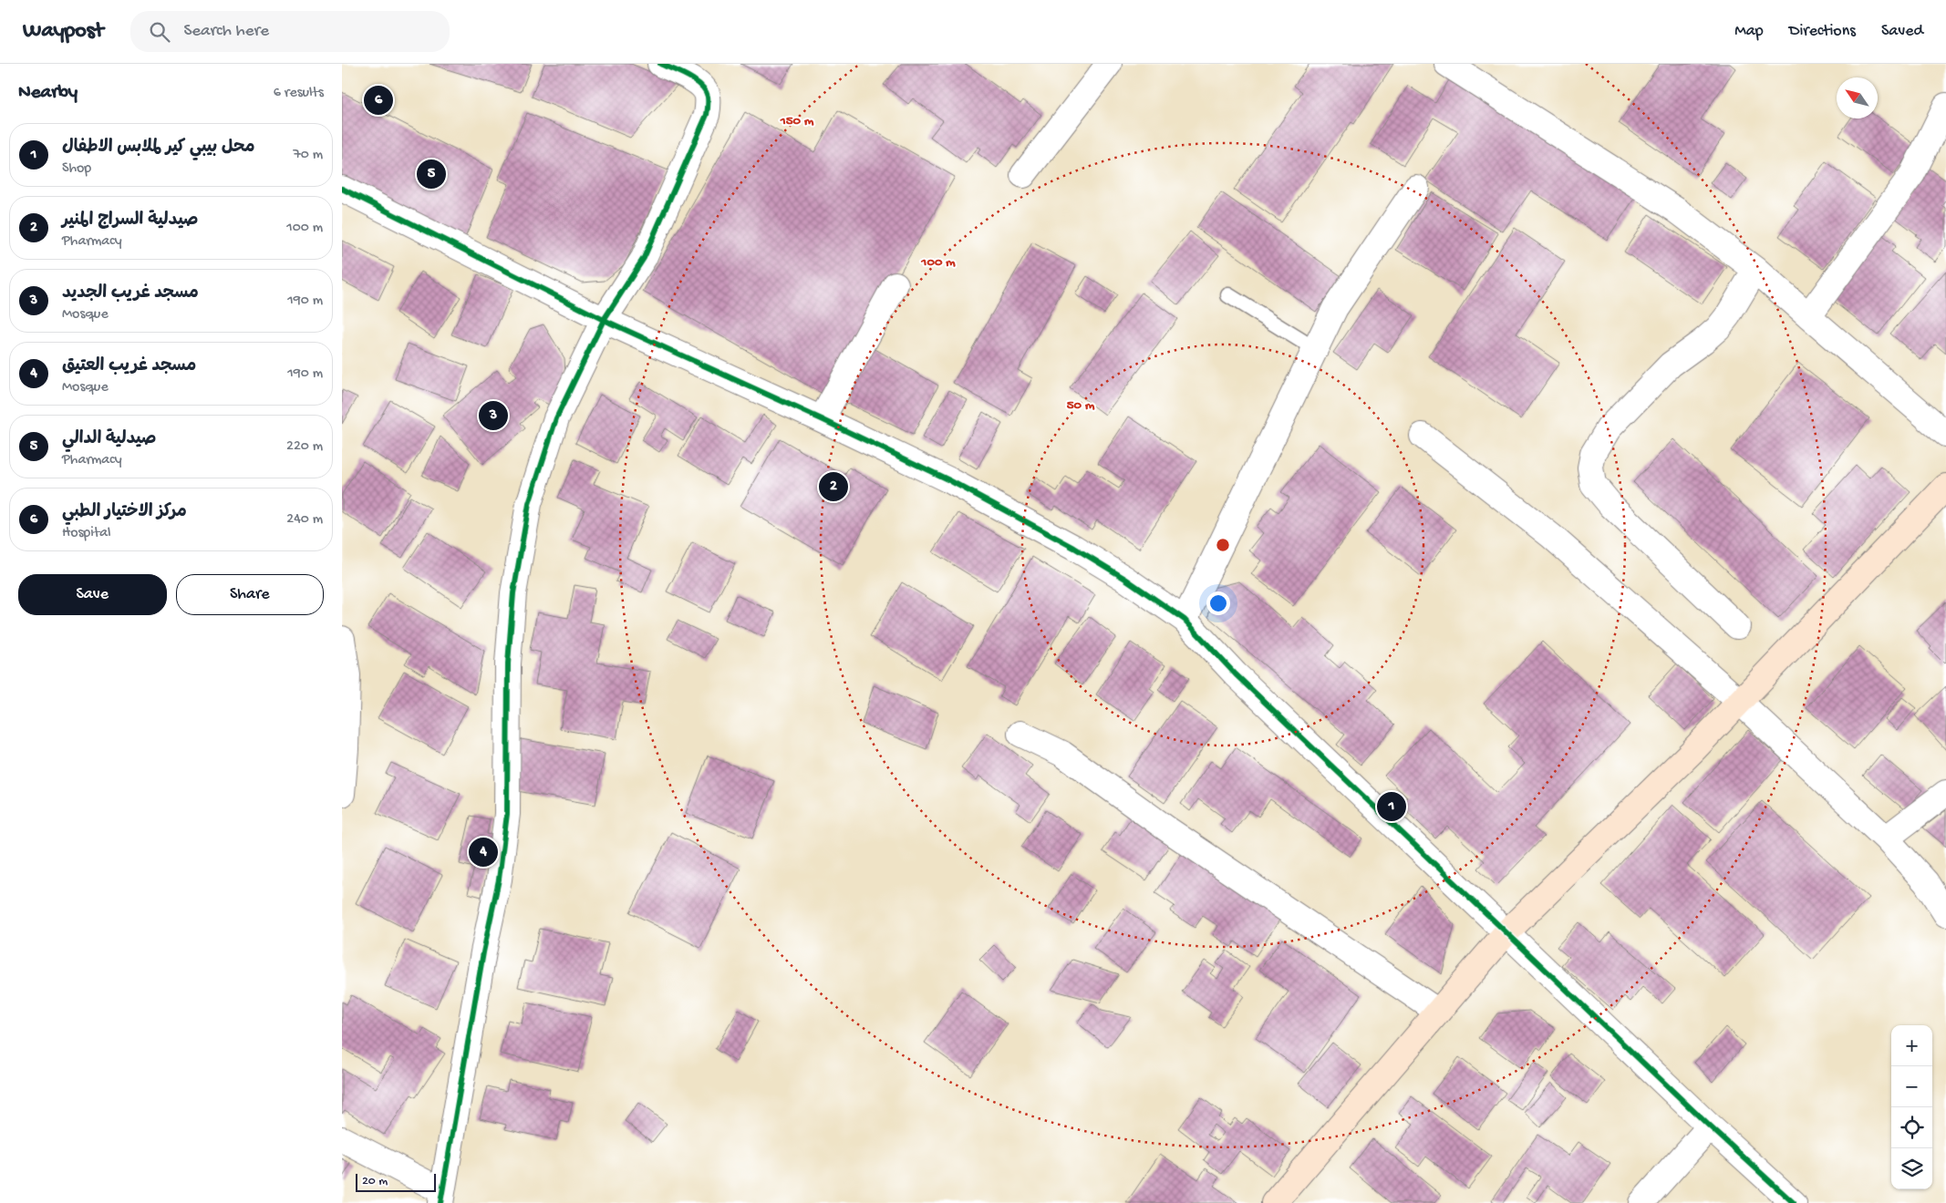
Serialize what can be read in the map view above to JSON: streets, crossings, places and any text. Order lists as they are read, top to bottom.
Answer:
{
  "scale_bar": "20 m",
  "north": "top left",
  "page": {
    "header": "Waypost",
    "search": "Search here",
    "nav": ["Map", "Directions", "Saved"],
    "heading": ["Nearby", "6 results"],
    "pins": [
      "6",
      "5",
      "3",
      "2",
      "1",
      "4"
    ],
    "list": [
      {
        "mark": "1",
        "name": "محل بيبي كير لملابس الاطفال",
        "note": "Shop",
        "value": "70 m"
      },
      {
        "mark": "2",
        "name": "صيدلية السراج المنير",
        "note": "Pharmacy",
        "value": "100 m"
      },
      {
        "mark": "3",
        "name": "مسجد غريب الجديد",
        "note": "Mosque",
        "value": "190 m"
      },
      {
        "mark": "4",
        "name": "مسجد غريب العتيق",
        "note": "Mosque",
        "value": "190 m"
      },
      {
        "mark": "5",
        "name": "صيدلية الدالي",
        "note": "Pharmacy",
        "value": "220 m"
      },
      {
        "mark": "6",
        "name": "مركز الاختيار الطبي",
        "note": "Hospital",
        "value": "240 m"
      }
    ],
    "buttons": ["Save", "Share"],
    "map_buttons": ["+", "−"],
    "scale": "20 m"
  },
  "rings": ["150 m", "100 m", "50 m"]
}
